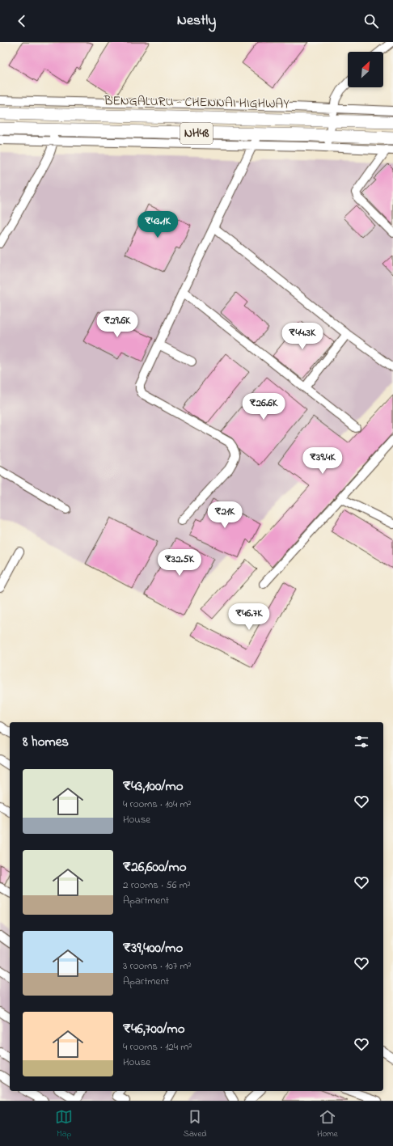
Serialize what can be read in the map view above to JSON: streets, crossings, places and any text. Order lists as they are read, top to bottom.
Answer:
{
  "streets": {
    "highway": ["BENGALURU - CHENNAI HIGHWAY", "NH48"]
  },
  "north": "top right",
  "page": {
    "header": "Nestly",
    "price": [
      "₹43.1K",
      "₹29.6K",
      "₹44.3K",
      "₹26.6K",
      "₹39.4K",
      "₹21K",
      "₹32.5K",
      "₹46.7K"
    ],
    "heading": "8 homes",
    "list": [
      {
        "name": "₹43,100/mo",
        "note": "4 rooms · 104 m² · House"
      },
      {
        "name": "₹26,600/mo",
        "note": "2 rooms · 56 m² · Apartment"
      },
      {
        "name": "₹39,400/mo",
        "note": "3 rooms · 107 m² · Apartment"
      },
      {
        "name": "₹46,700/mo",
        "note": "4 rooms · 124 m² · House"
      }
    ],
    "tabs": ["Map", "Saved", "Home"]
  }
}
